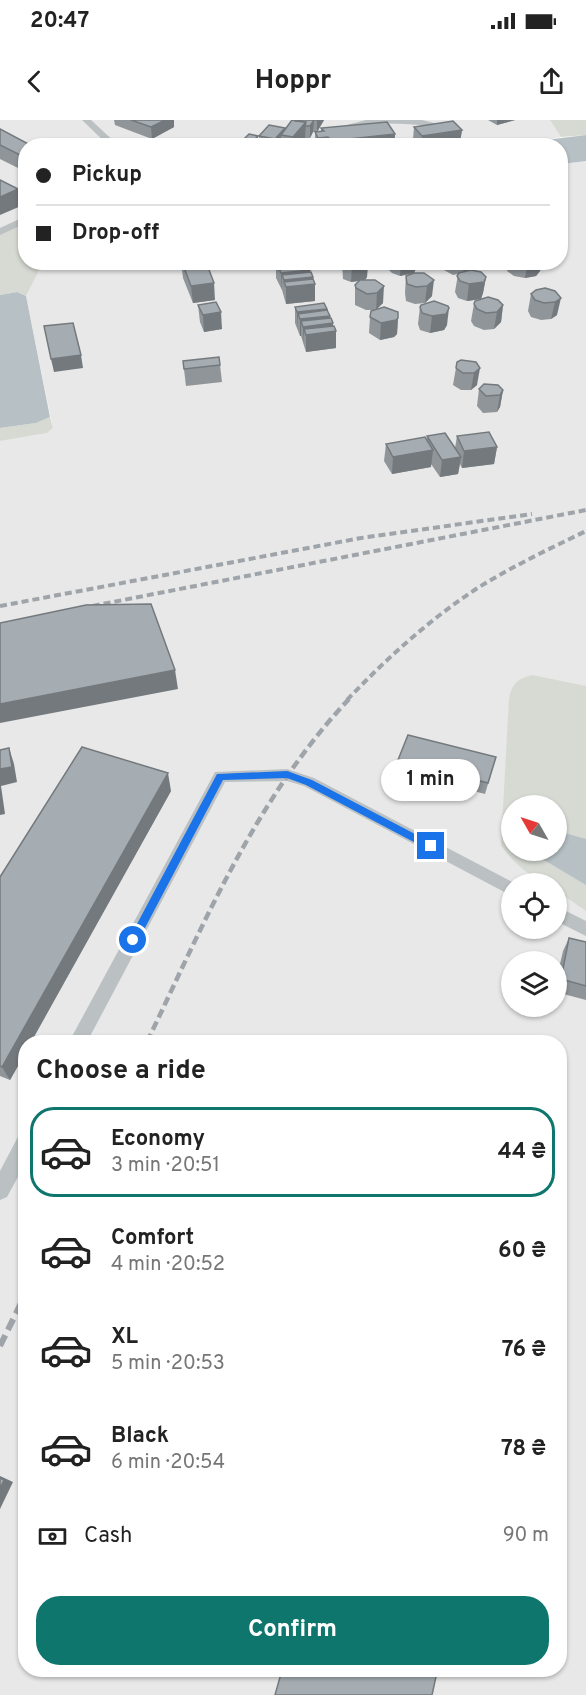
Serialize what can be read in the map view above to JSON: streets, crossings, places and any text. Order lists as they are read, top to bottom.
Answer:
{
  "north": "top left",
  "page": {
    "status": "20:47",
    "header": "Hoppr",
    "banner": ["Pickup", "Drop-off"],
    "bubble": "1 min",
    "heading": "Choose a ride",
    "list": [
      {
        "name": "Economy",
        "note": "3 min · 20:51",
        "value": "44 ₴"
      },
      {
        "name": "Comfort",
        "note": "4 min · 20:52",
        "value": "60 ₴"
      },
      {
        "name": "XL",
        "note": "5 min · 20:53",
        "value": "76 ₴"
      },
      {
        "name": "Black",
        "note": "6 min · 20:54",
        "value": "78 ₴"
      }
    ],
    "pay": ["Cash", "90 m"],
    "buttons": "Confirm"
  }
}
